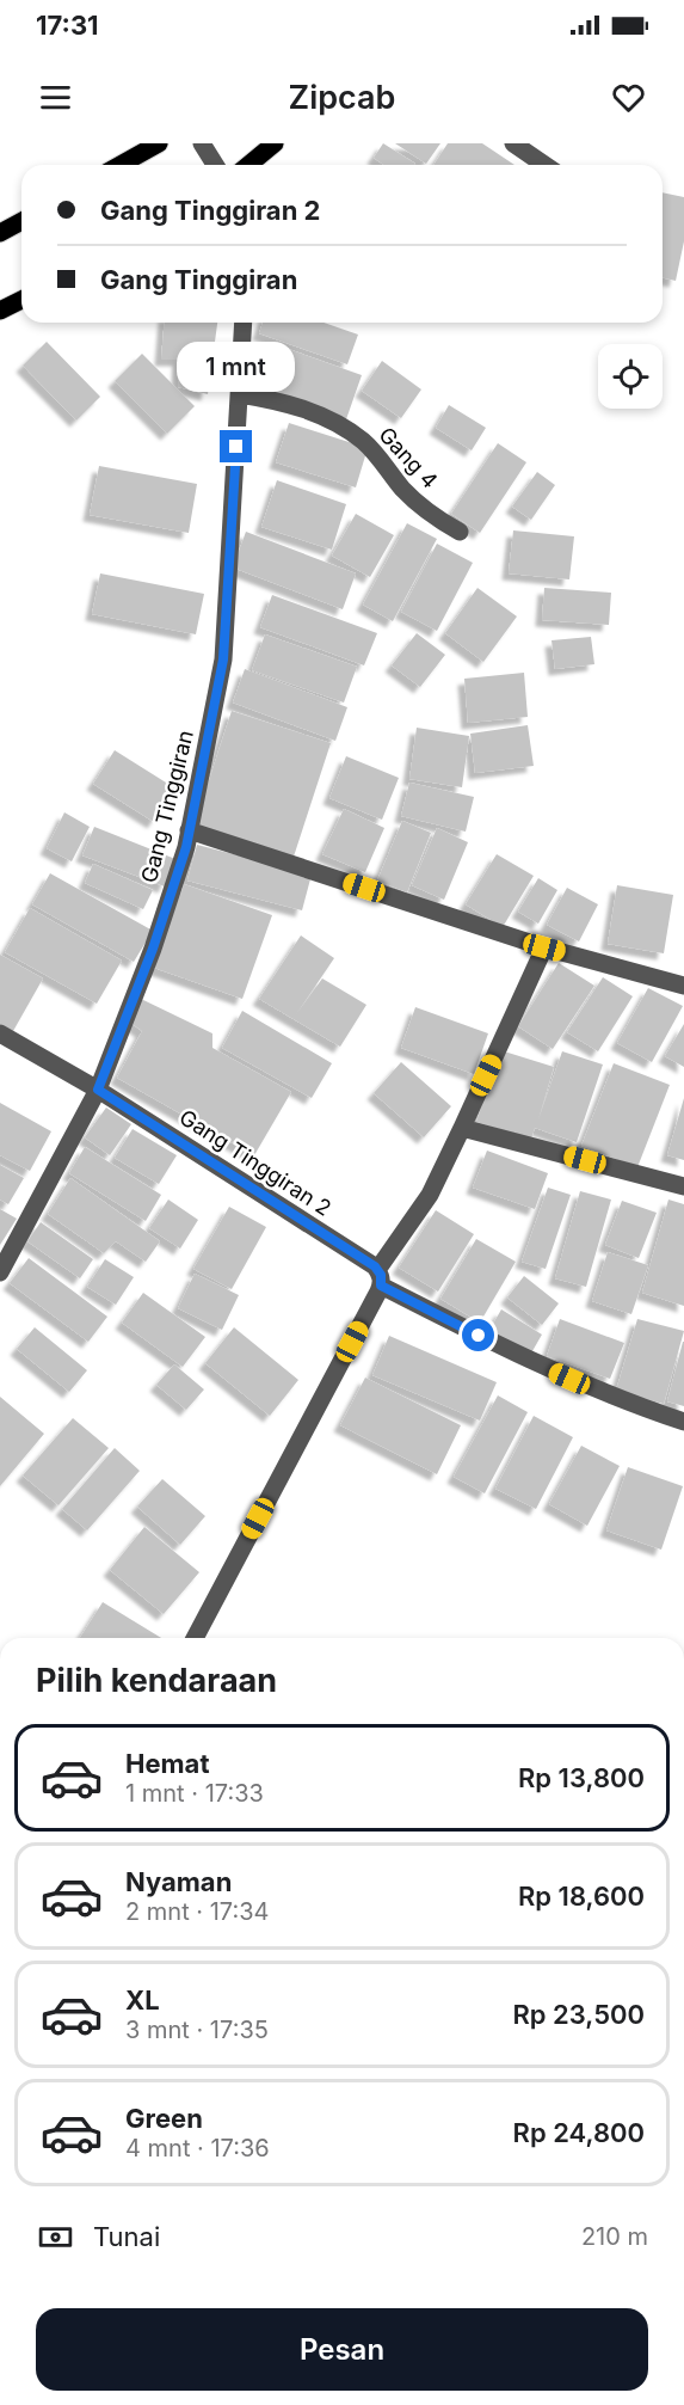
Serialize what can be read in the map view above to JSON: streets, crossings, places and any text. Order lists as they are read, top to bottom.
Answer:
{
  "streets": {
    "street": ["Gang 4", "Gang Tinggiran", "Gang Tinggiran 2"]
  },
  "crossings": [
    ["Gang 4", "Gang Tinggiran"],
    ["Gang Tinggiran", "Gang Tinggiran 2"]
  ],
  "page": {
    "status": "17:31",
    "header": "Zipcab",
    "banner": ["Gang Tinggiran 2", "Gang Tinggiran"],
    "bubble": "1 mnt",
    "heading": "Pilih kendaraan",
    "list": [
      {
        "name": "Hemat",
        "note": "1 mnt · 17:33",
        "value": "Rp 13,800"
      },
      {
        "name": "Nyaman",
        "note": "2 mnt · 17:34",
        "value": "Rp 18,600"
      },
      {
        "name": "XL",
        "note": "3 mnt · 17:35",
        "value": "Rp 23,500"
      },
      {
        "name": "Green",
        "note": "4 mnt · 17:36",
        "value": "Rp 24,800"
      }
    ],
    "pay": ["Tunai", "210 m"],
    "buttons": "Pesan"
  }
}
